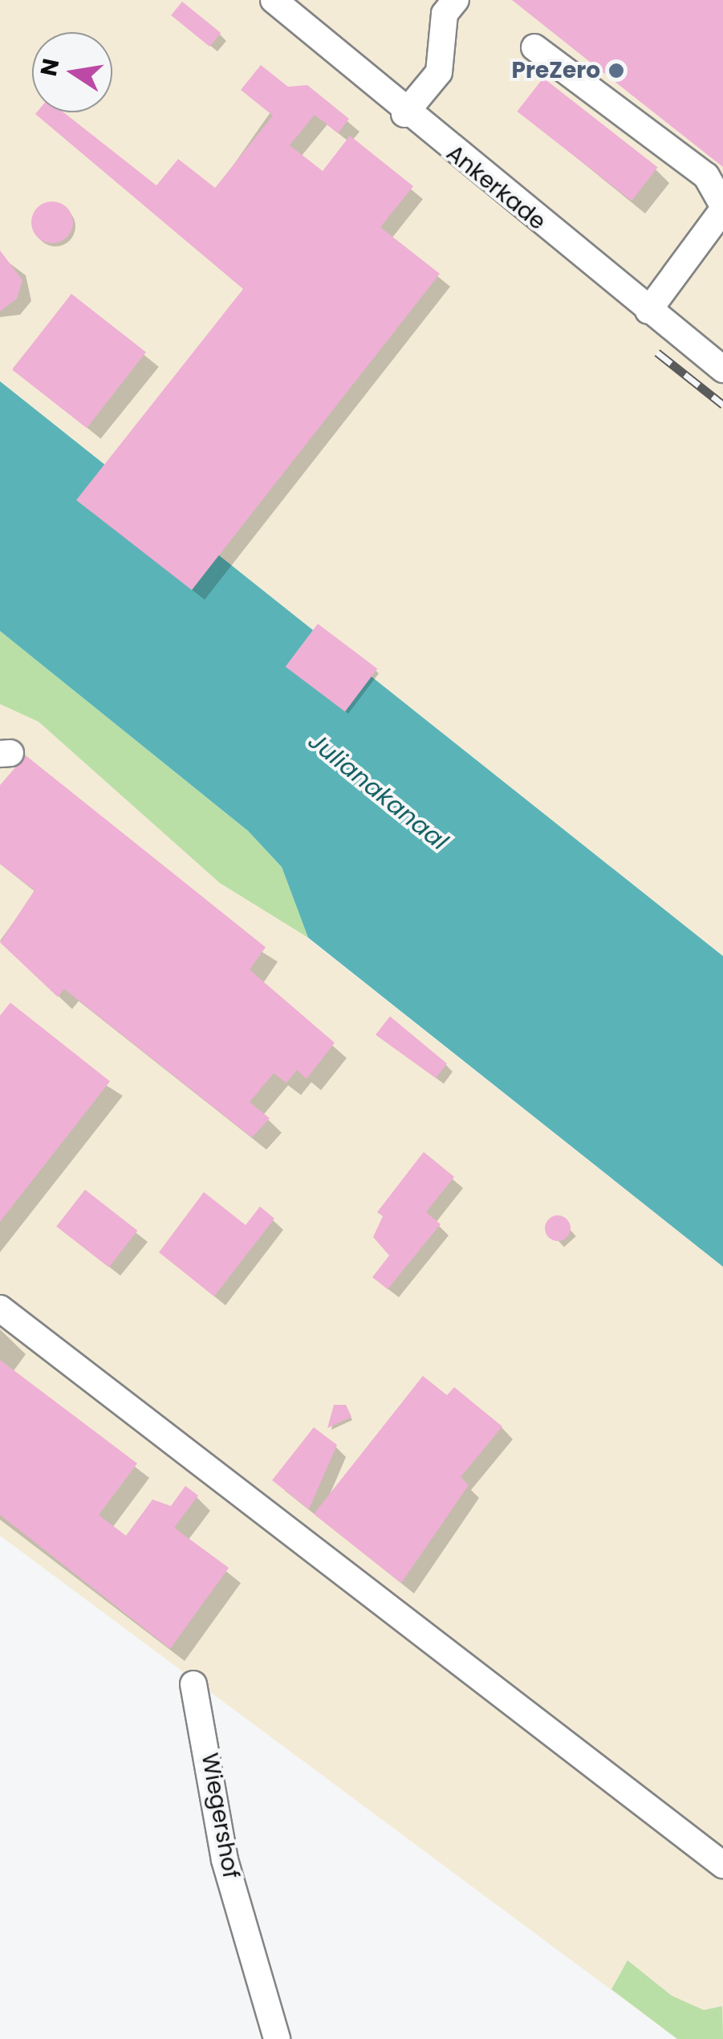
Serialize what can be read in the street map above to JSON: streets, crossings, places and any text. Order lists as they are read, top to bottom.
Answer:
{
  "streets": {
    "street": ["Ankerkade", "Wiegershof"]
  },
  "water": ["Julianakanaal"],
  "places": ["PreZero"],
  "north": "left"
}
